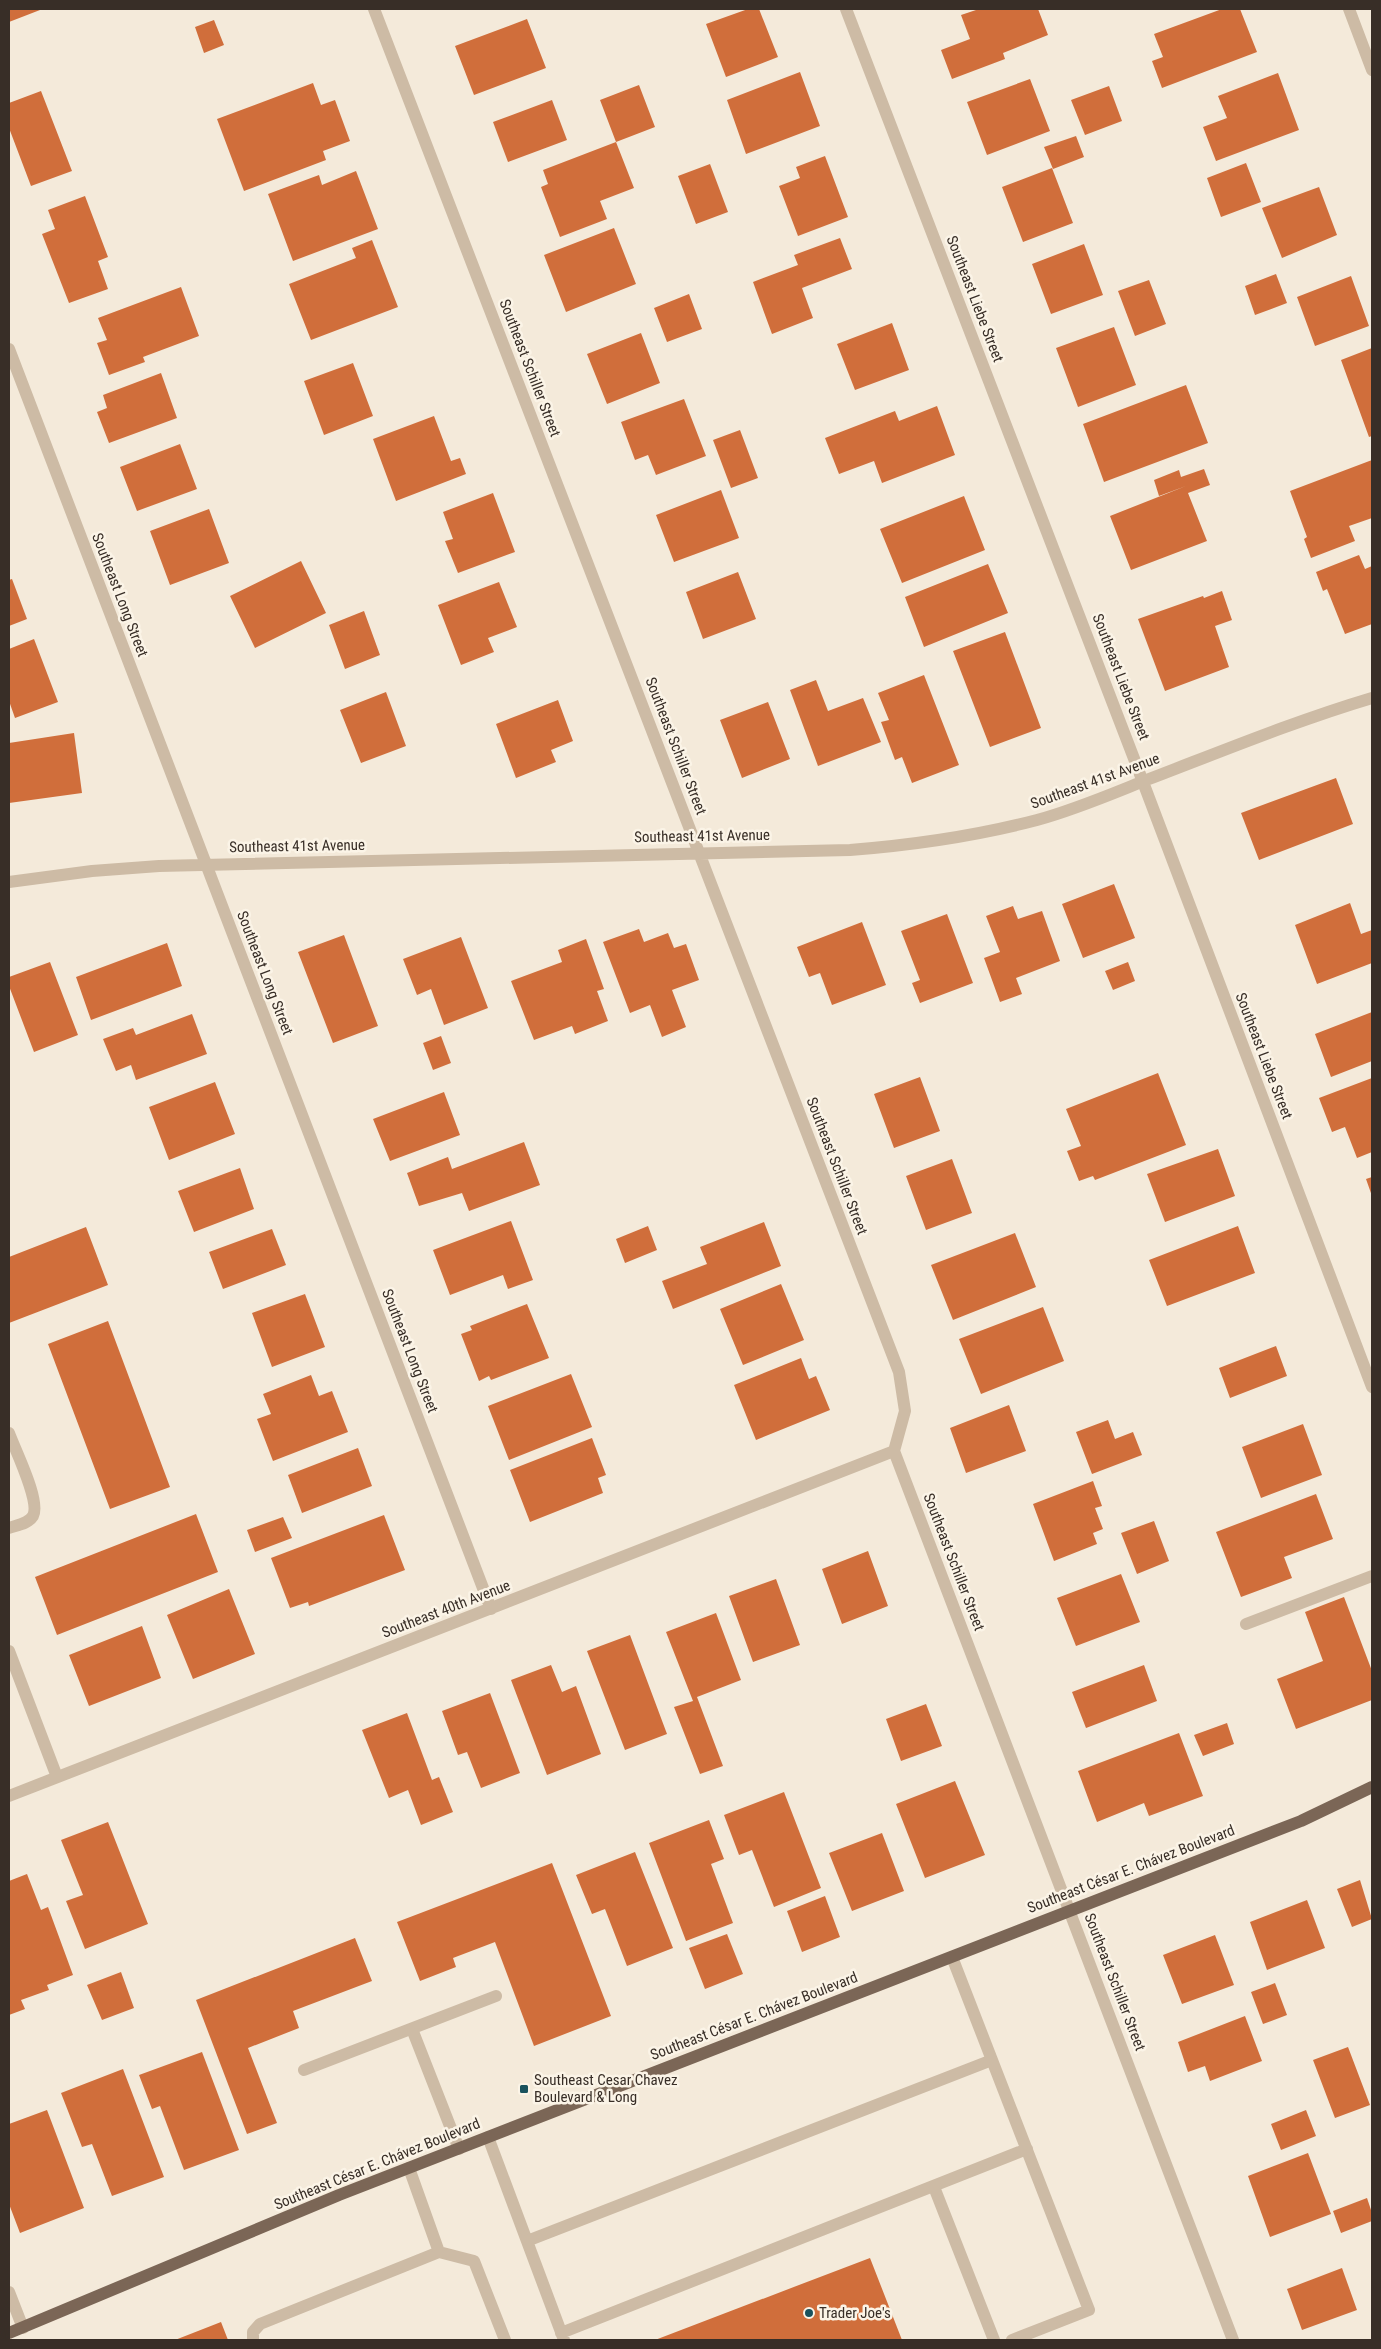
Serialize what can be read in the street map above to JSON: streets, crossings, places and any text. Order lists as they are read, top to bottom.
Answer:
{
  "streets": {
    "main road": ["Southeast César E. Chávez Boulevard"],
    "street": [
      "Southeast Liebe Street",
      "Southeast Schiller Street",
      "Southeast Long Street",
      "Southeast 41st Avenue",
      "Southeast 40th Avenue"
    ]
  },
  "crossings": [
    ["Southeast Liebe Street", "Southeast 41st Avenue"],
    ["Southeast Schiller Street", "Southeast 41st Avenue"],
    ["Southeast Schiller Street", "Southeast 40th Avenue"],
    ["Southeast Schiller Street", "Southeast César E. Chávez Boulevard"],
    ["Southeast Long Street", "Southeast 41st Avenue"],
    ["Southeast Long Street", "Southeast 40th Avenue"]
  ],
  "places": {
    "transit": ["Southeast Cesar Chavez Boulevard & Long"],
    "other": ["Trader Joe's"]
  }
}
